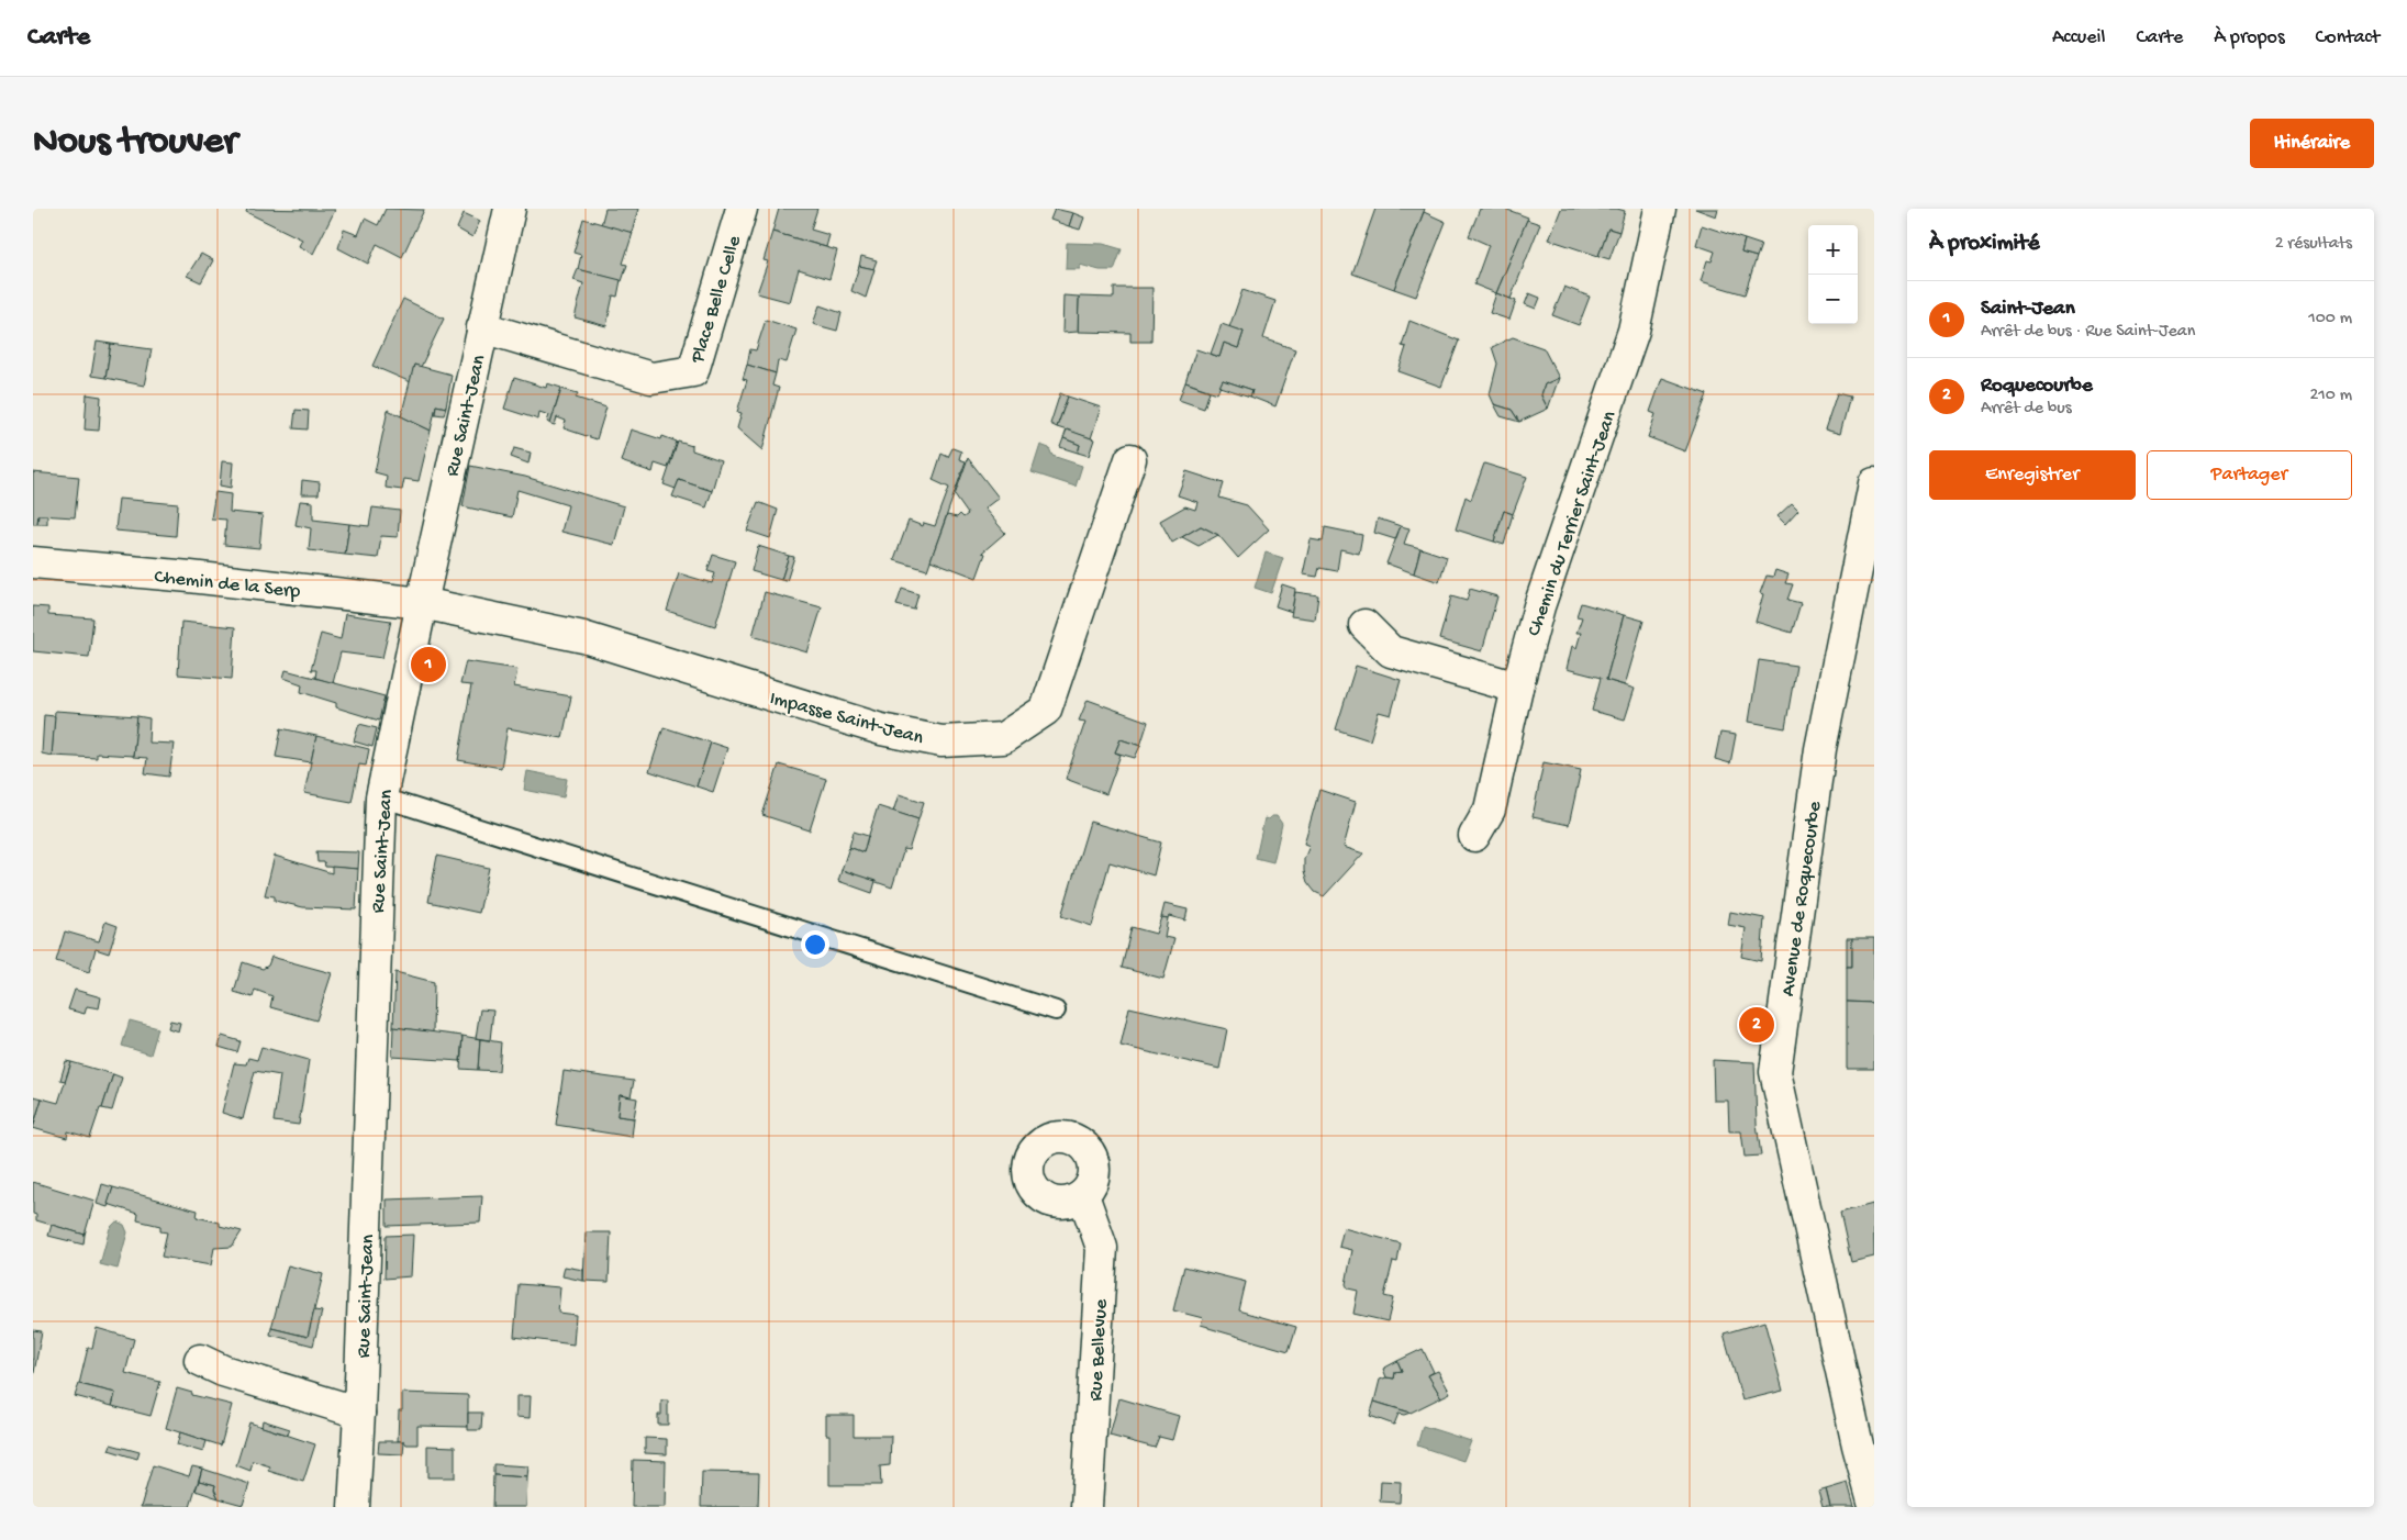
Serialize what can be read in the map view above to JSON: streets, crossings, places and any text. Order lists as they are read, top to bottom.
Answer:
{
  "streets": {
    "street": [
      "Place Belle Celle",
      "Rue Saint-Jean",
      "Chemin du Terrier Saint-Jean",
      "Chemin de la Serp",
      "Impasse Saint-Jean",
      "Avenue de Roquecourbe",
      "Rue Bellevue"
    ]
  },
  "crossings": [
    ["Place Belle Celle", "Rue Saint-Jean"],
    ["Rue Saint-Jean", "Chemin de la Serp"],
    ["Rue Saint-Jean", "Impasse Saint-Jean"],
    ["Chemin de la Serp", "Impasse Saint-Jean"]
  ],
  "page": {
    "header": "Carte",
    "nav": [
      "Accueil",
      "Carte",
      "À propos",
      "Contact"
    ],
    "buttons": [
      "Itinéraire",
      ["Enregistrer", "Partager"]
    ],
    "title": "Nous trouver",
    "heading": ["À proximité", "2 résultats"],
    "map_buttons": ["+", "−"],
    "list": [
      {
        "mark": "1",
        "name": "Saint-Jean",
        "note": "Arrêt de bus · Rue Saint-Jean",
        "value": "100 m"
      },
      {
        "mark": "2",
        "name": "Roquecourbe",
        "note": "Arrêt de bus",
        "value": "210 m"
      }
    ],
    "pins": ["1", "2"]
  }
}
